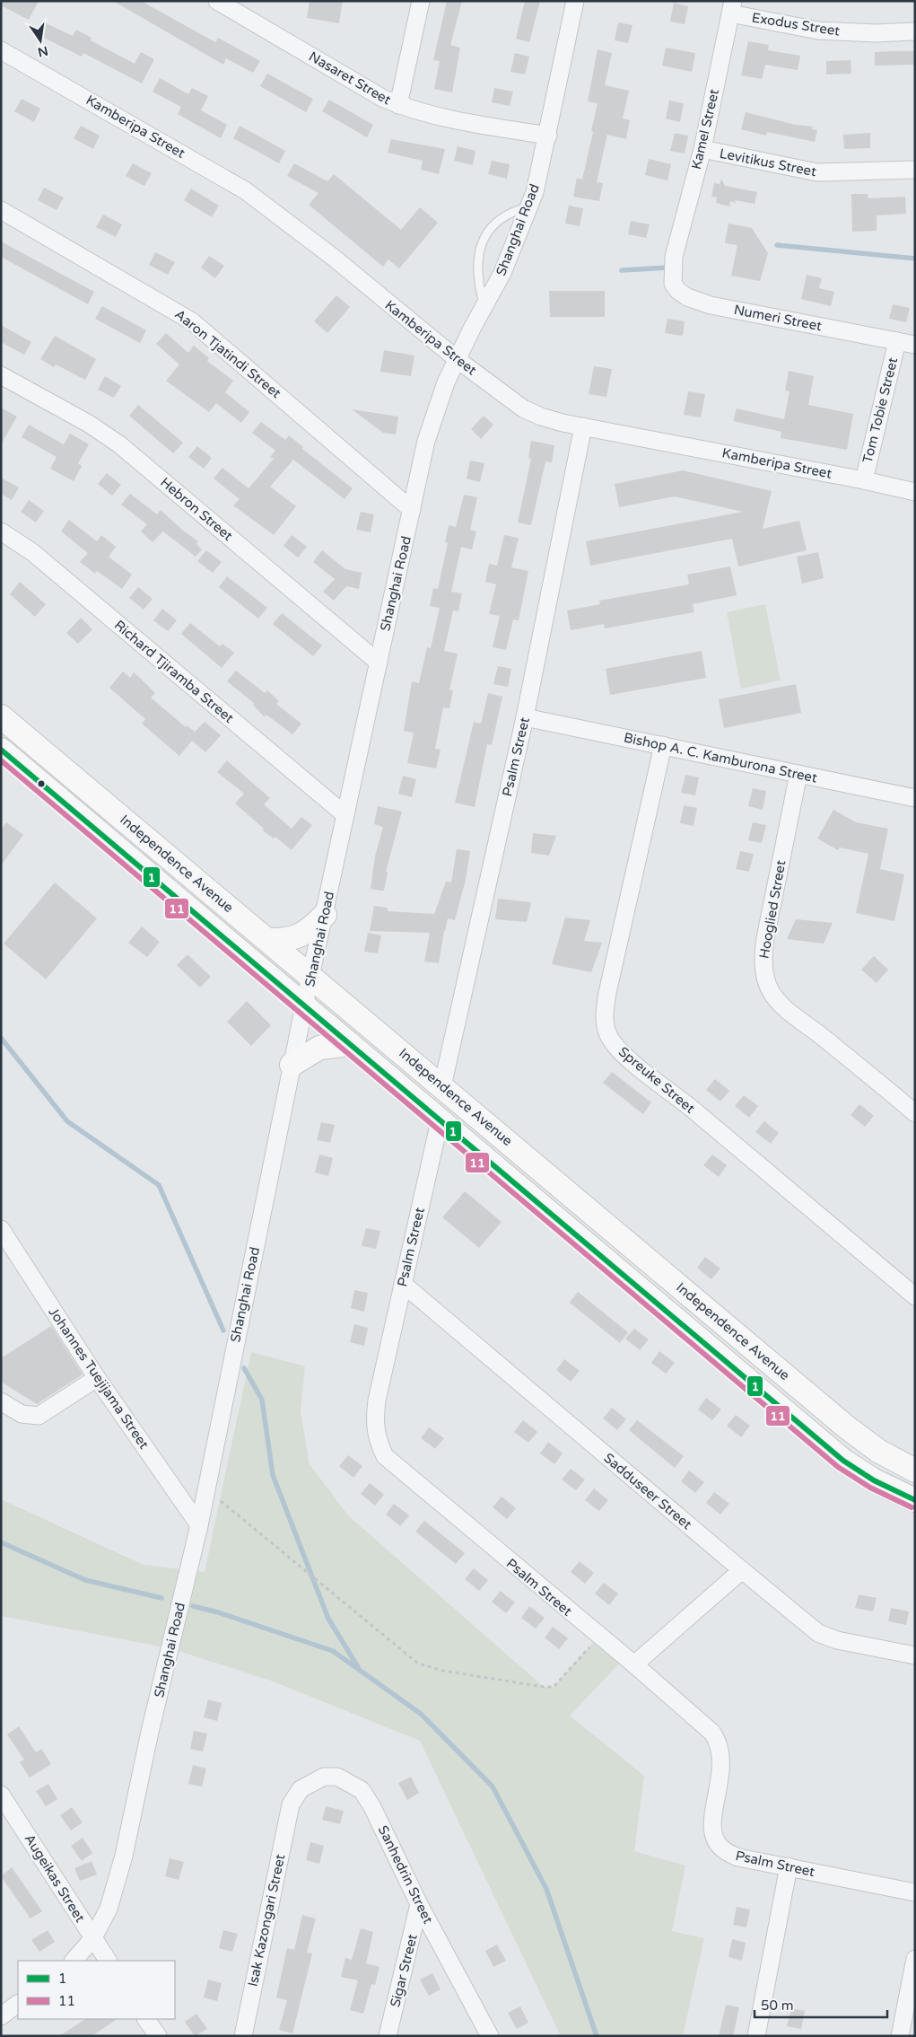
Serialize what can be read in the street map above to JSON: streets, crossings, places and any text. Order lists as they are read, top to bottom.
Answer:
{
  "streets": {
    "main road": ["Independence Avenue"],
    "street": [
      "Exodus Street",
      "Nasaret Street",
      "Kamberipa Street",
      "Kamel Street",
      "Levitikus Street",
      "Shanghai Road",
      "Numeri Street",
      "Aaron Tjatindi Street",
      "Tom Tobie Street",
      "Hebron Street",
      "Richard Tjiramba Street",
      "Psalm Street",
      "Bishop A. C. Kamburona Street",
      "Hooglied Street",
      "Spreuke Street",
      "Johannes Tuejijama Street",
      "Sadduseer Street",
      "Sanhedrin Street",
      "Augeikas Street",
      "Isak Kazongari Street",
      "Sigar Street"
    ]
  },
  "crossings": [
    ["Exodus Street", "Kamel Street"],
    ["Nasaret Street", "Shanghai Road"],
    ["Kamberipa Street", "Shanghai Road"],
    ["Kamberipa Street", "Tom Tobie Street"],
    ["Kamberipa Street", "Psalm Street"],
    ["Kamel Street", "Levitikus Street"],
    ["Kamel Street", "Numeri Street"],
    ["Shanghai Road", "Aaron Tjatindi Street"],
    ["Shanghai Road", "Hebron Street"],
    ["Shanghai Road", "Richard Tjiramba Street"],
    ["Shanghai Road", "Independence Avenue"],
    ["Shanghai Road", "Johannes Tuejijama Street"],
    ["Shanghai Road", "Augeikas Street"],
    ["Numeri Street", "Tom Tobie Street"],
    ["Psalm Street", "Bishop A. C. Kamburona Street"],
    ["Psalm Street", "Independence Avenue"],
    ["Psalm Street", "Sadduseer Street"],
    ["Bishop A. C. Kamburona Street", "Hooglied Street"],
    ["Bishop A. C. Kamburona Street", "Spreuke Street"],
    ["Sanhedrin Street", "Isak Kazongari Street"],
    ["Sanhedrin Street", "Sigar Street"]
  ],
  "lines": ["transit line 1", "transit line 11"],
  "legend": ["1", "11"],
  "scale_bar": "50 m",
  "north": "bottom"
}
